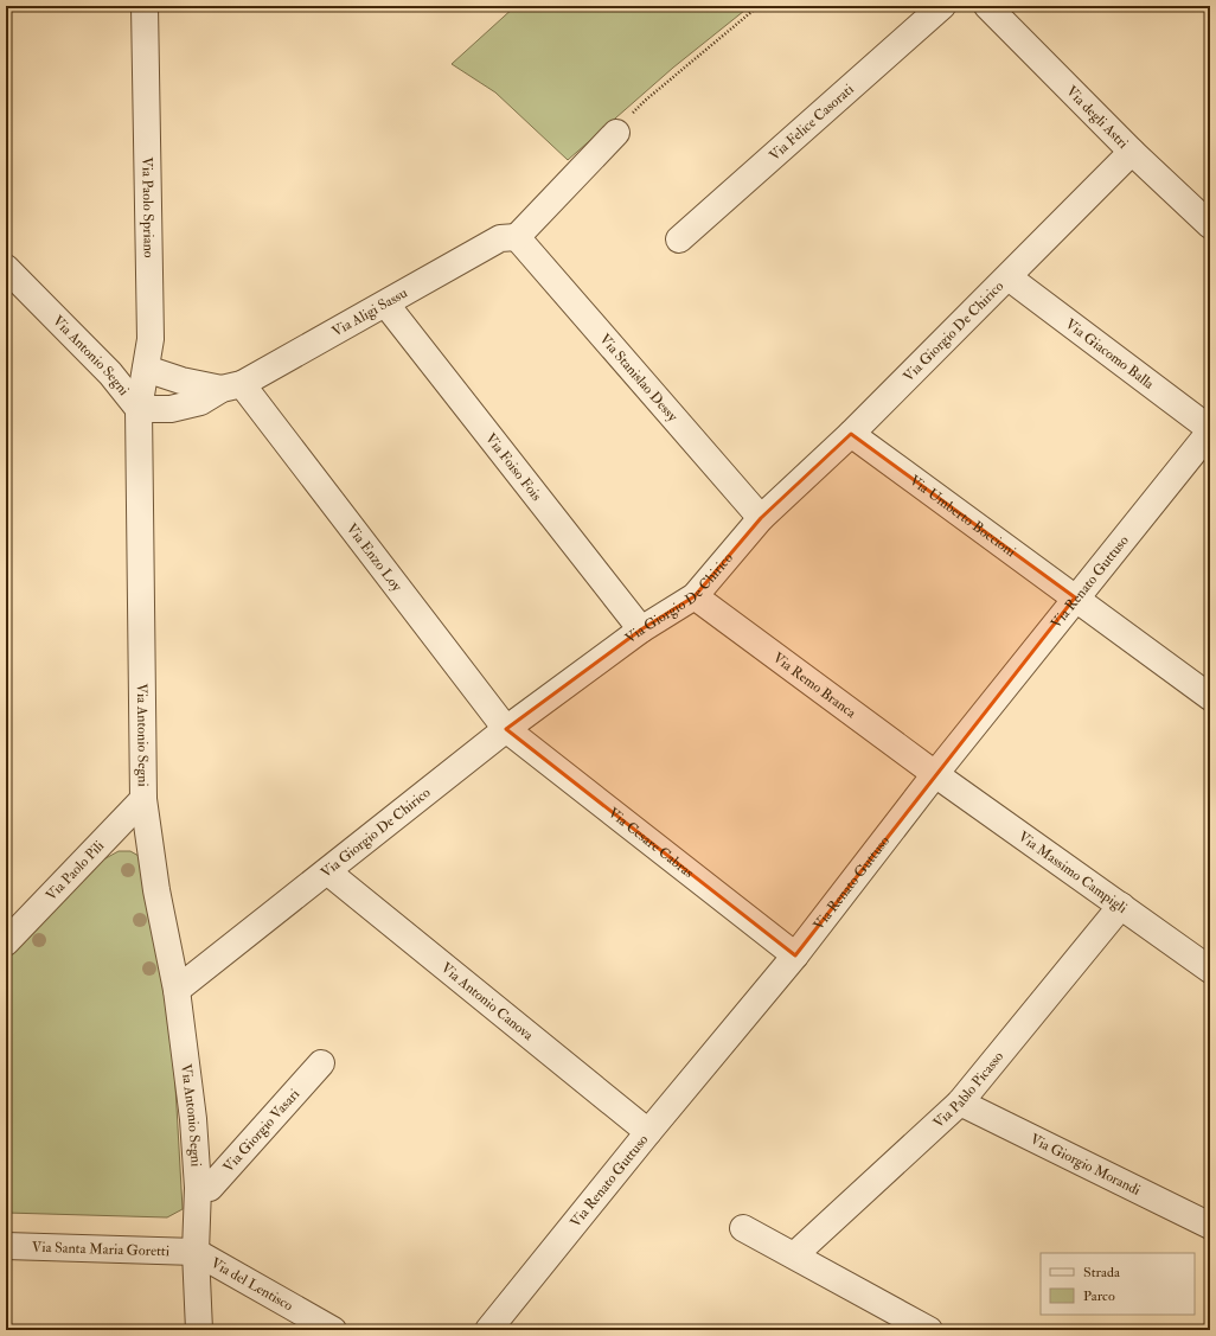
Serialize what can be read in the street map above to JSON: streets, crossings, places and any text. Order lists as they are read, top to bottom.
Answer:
{
  "streets": {
    "street": [
      "Via degli Astri",
      "Via Felice Casorati",
      "Via Paolo Spriano",
      "Via Aligi Sassu",
      "Via Giorgio De Chirico",
      "Via Giacomo Balla",
      "Via Antonio Segni",
      "Via Stanislao Dessy",
      "Via Foiso Fois",
      "Via Umberto Boccioni",
      "Via Enzo Loy",
      "Via Renato Guttuso",
      "Via Remo Branca",
      "Via Cesare Cabras",
      "Via Paolo Pili",
      "Via Massimo Campigli",
      "Via Antonio Canova",
      "Via Pablo Picasso",
      "Via Giorgio Vasari",
      "Via Giorgio Morandi",
      "Via Santa Maria Goretti",
      "Via del Lentisco"
    ]
  },
  "crossings": [
    ["Via degli Astri", "Via Giorgio De Chirico"],
    ["Via Paolo Spriano", "Via Aligi Sassu"],
    ["Via Paolo Spriano", "Via Antonio Segni"],
    ["Via Aligi Sassu", "Via Antonio Segni"],
    ["Via Aligi Sassu", "Via Stanislao Dessy"],
    ["Via Aligi Sassu", "Via Foiso Fois"],
    ["Via Aligi Sassu", "Via Enzo Loy"],
    ["Via Giorgio De Chirico", "Via Giacomo Balla"],
    ["Via Giorgio De Chirico", "Via Antonio Segni"],
    ["Via Giorgio De Chirico", "Via Stanislao Dessy"],
    ["Via Giorgio De Chirico", "Via Foiso Fois"],
    ["Via Giorgio De Chirico", "Via Umberto Boccioni"],
    ["Via Giorgio De Chirico", "Via Enzo Loy"],
    ["Via Giorgio De Chirico", "Via Remo Branca"],
    ["Via Giorgio De Chirico", "Via Cesare Cabras"],
    ["Via Giorgio De Chirico", "Via Antonio Canova"],
    ["Via Giacomo Balla", "Via Renato Guttuso"],
    ["Via Antonio Segni", "Via Paolo Pili"],
    ["Via Antonio Segni", "Via Giorgio Vasari"],
    ["Via Antonio Segni", "Via Santa Maria Goretti"],
    ["Via Antonio Segni", "Via del Lentisco"],
    ["Via Umberto Boccioni", "Via Renato Guttuso"],
    ["Via Enzo Loy", "Via Cesare Cabras"],
    ["Via Renato Guttuso", "Via Remo Branca"],
    ["Via Renato Guttuso", "Via Cesare Cabras"],
    ["Via Renato Guttuso", "Via Massimo Campigli"],
    ["Via Renato Guttuso", "Via Antonio Canova"],
    ["Via Remo Branca", "Via Massimo Campigli"],
    ["Via Massimo Campigli", "Via Pablo Picasso"],
    ["Via Pablo Picasso", "Via Giorgio Morandi"],
    ["Via Santa Maria Goretti", "Via del Lentisco"]
  ],
  "legend": ["Strada", "Parco"]
}
